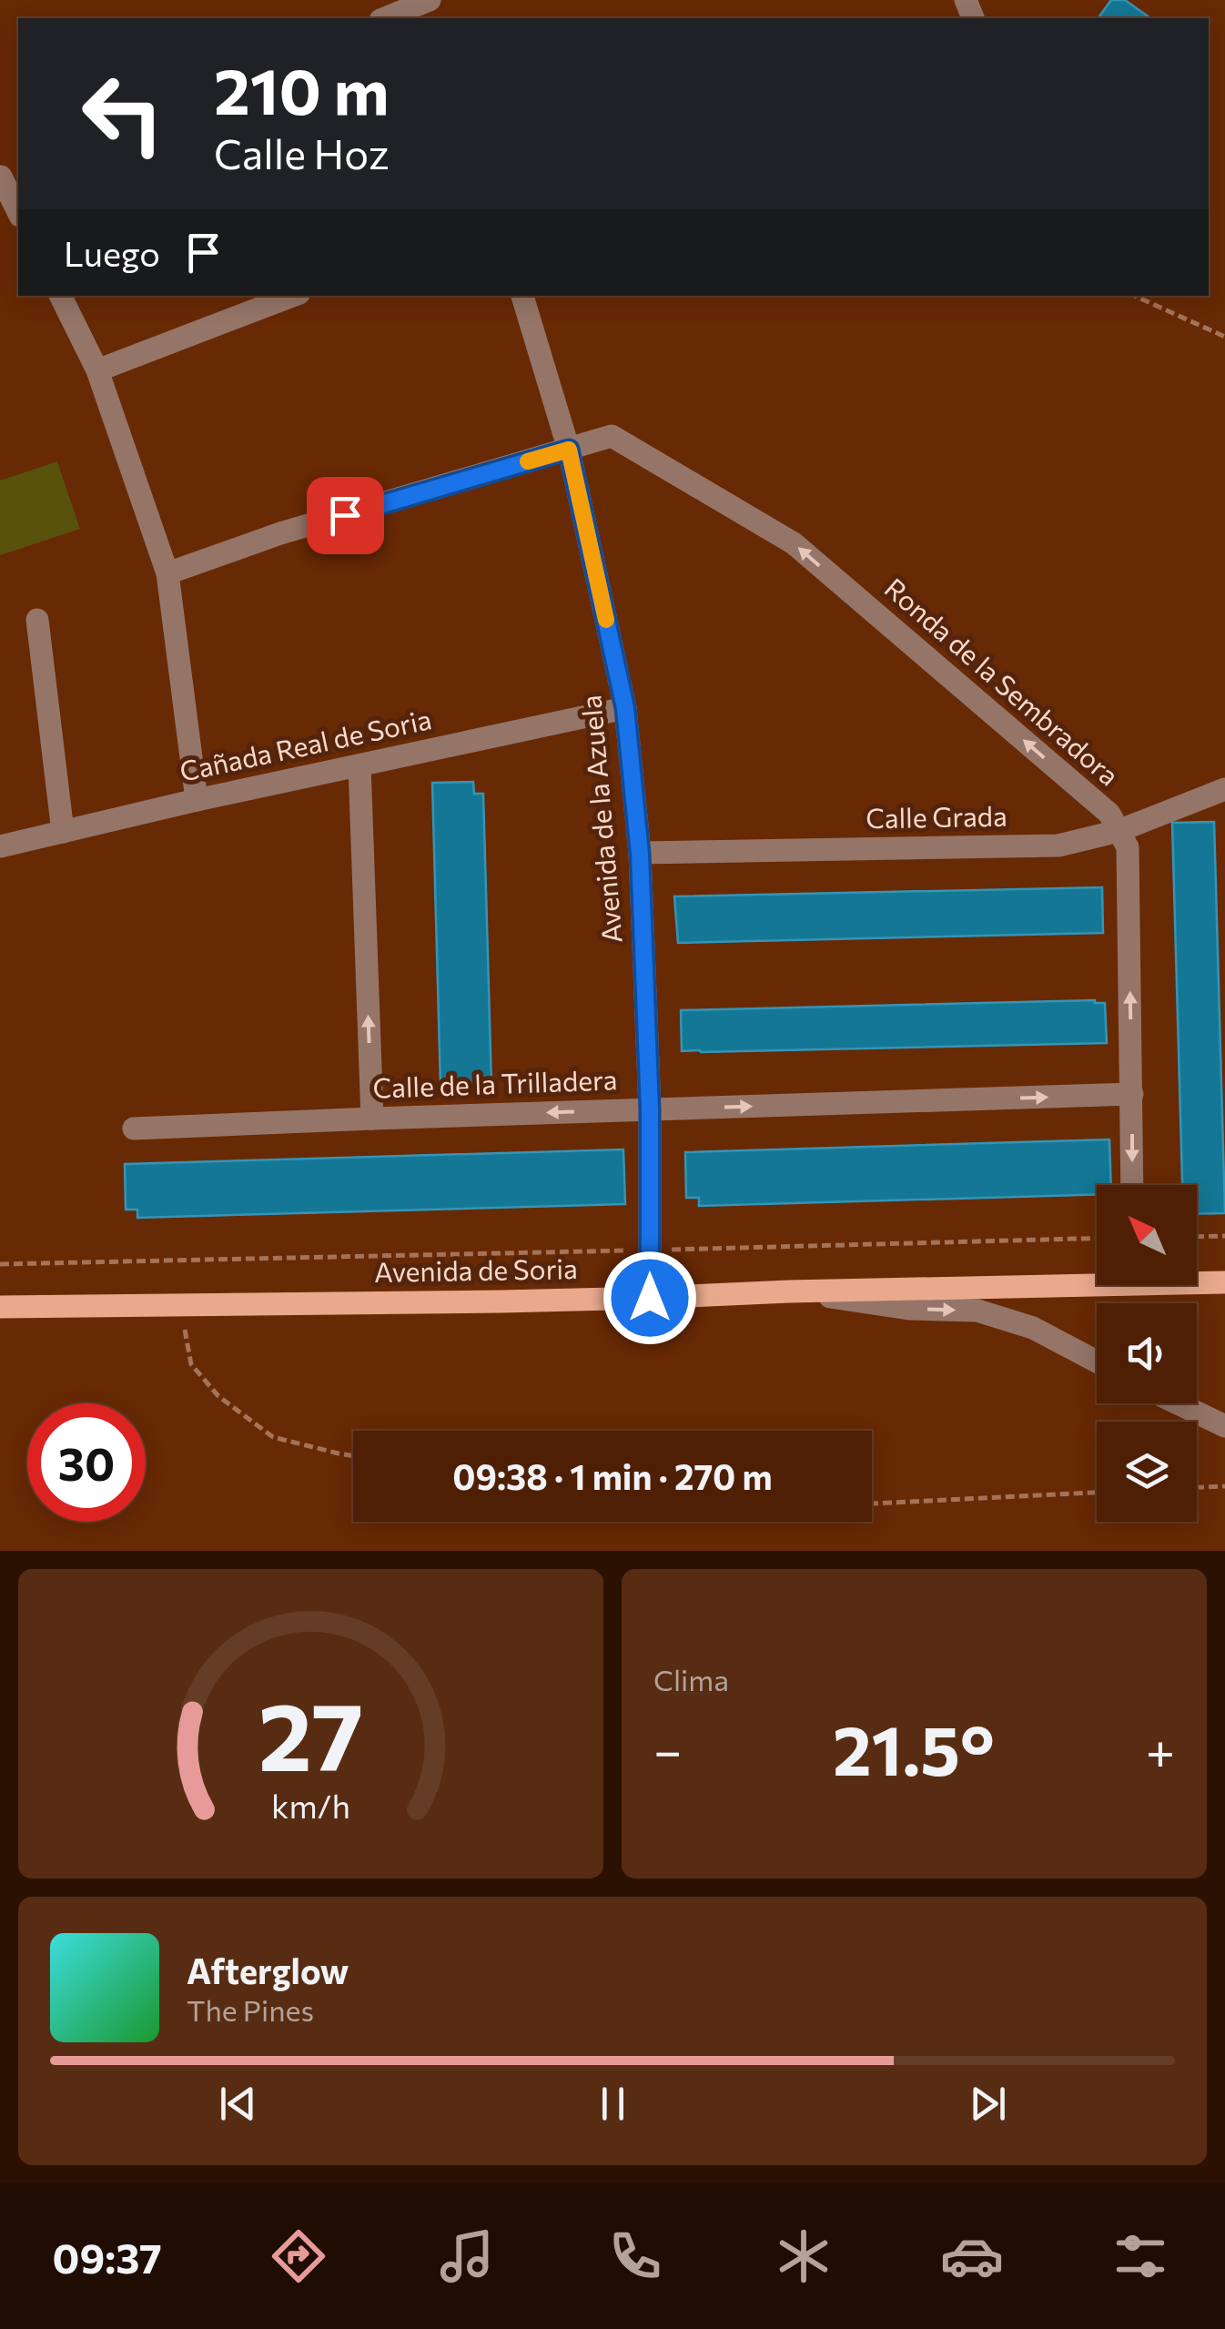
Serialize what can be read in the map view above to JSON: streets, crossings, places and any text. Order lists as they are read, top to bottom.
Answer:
{
  "streets": {
    "main road": ["Avenida de Soria"],
    "street": [
      "Ronda de la Sembradora",
      "Cañada Real de Soria",
      "Calle Grada",
      "Avenida de la Azuela",
      "Calle de la Trilladera"
    ]
  },
  "crossings": [
    ["Ronda de la Sembradora", "Calle Grada"],
    ["Ronda de la Sembradora", "Avenida de la Azuela"],
    ["Ronda de la Sembradora", "Calle de la Trilladera"],
    ["Cañada Real de Soria", "Avenida de la Azuela"],
    ["Calle Grada", "Avenida de la Azuela"],
    ["Avenida de la Azuela", "Calle de la Trilladera"],
    ["Avenida de la Azuela", "Avenida de Soria"]
  ],
  "north": "top left",
  "page": {
    "turn": ["210 m", "Calle Hoz"],
    "then": "Luego",
    "limit": "30",
    "trip": "09:38 · 1 min · 270 m",
    "tile": "Clima",
    "heat": ["−", "21.5°", "+"],
    "song": ["Afterglow", "The Pines"],
    "tabs": "09:37",
    "gauge": ["27", "km/h"]
  }
}
